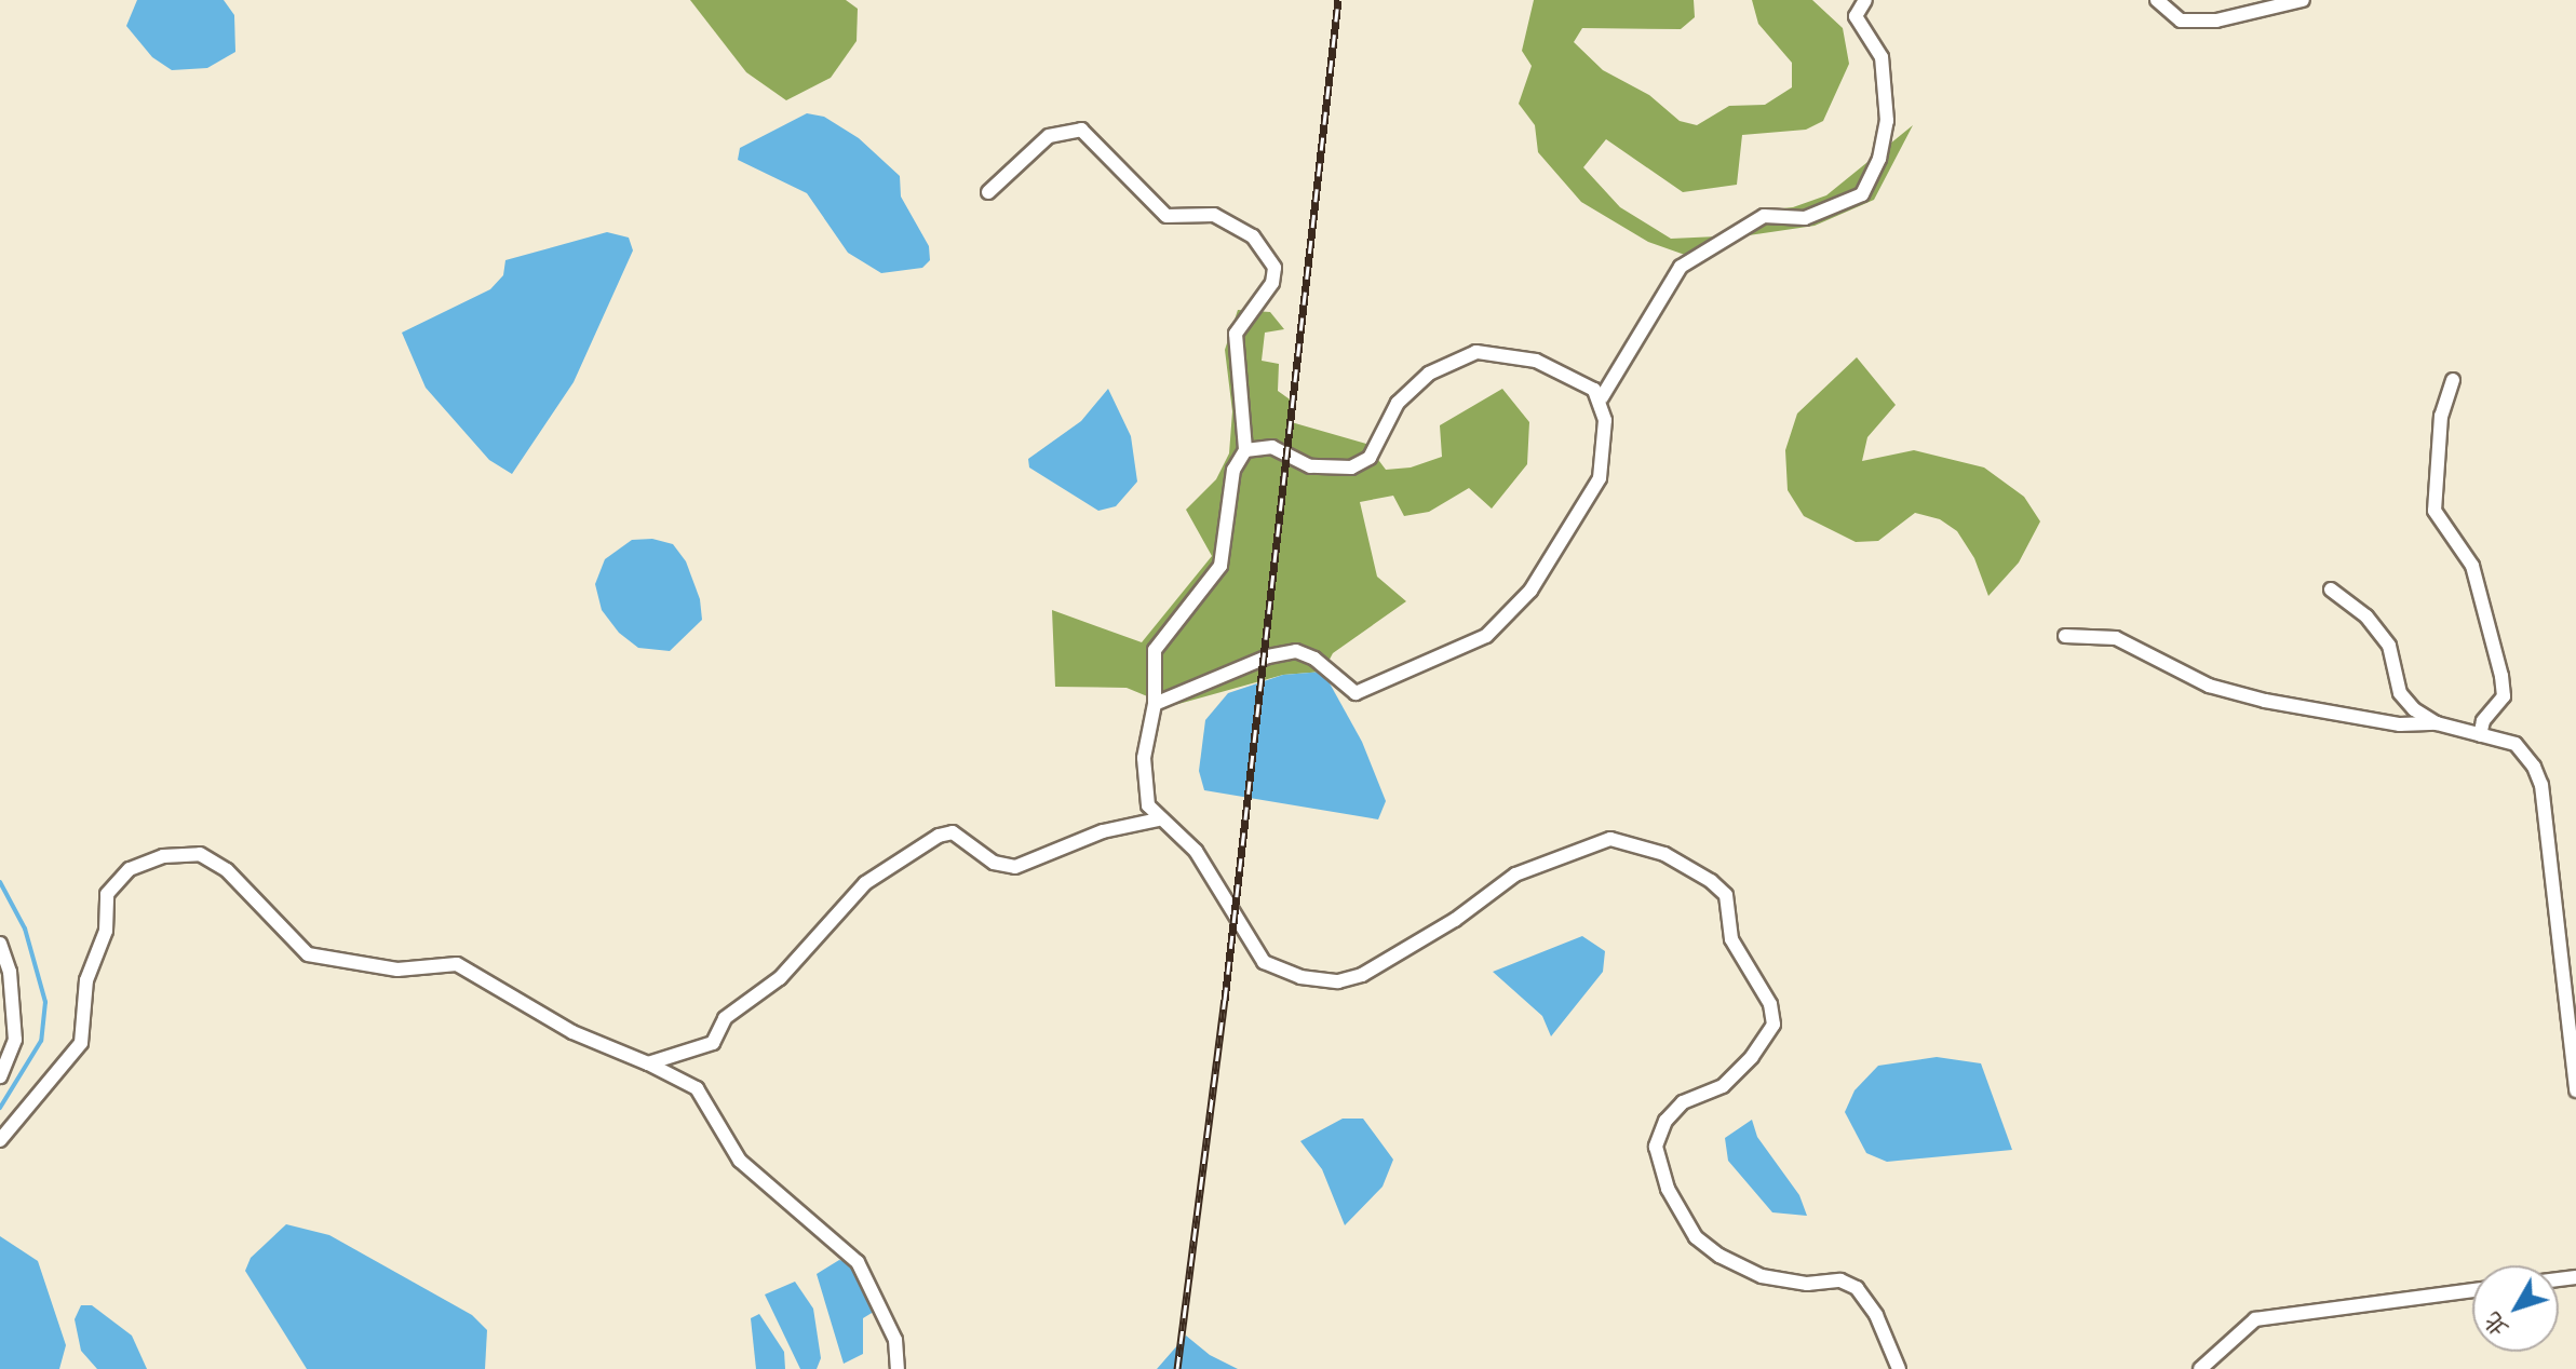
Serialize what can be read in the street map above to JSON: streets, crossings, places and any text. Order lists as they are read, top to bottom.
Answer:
{
  "north": "bottom left"
}
